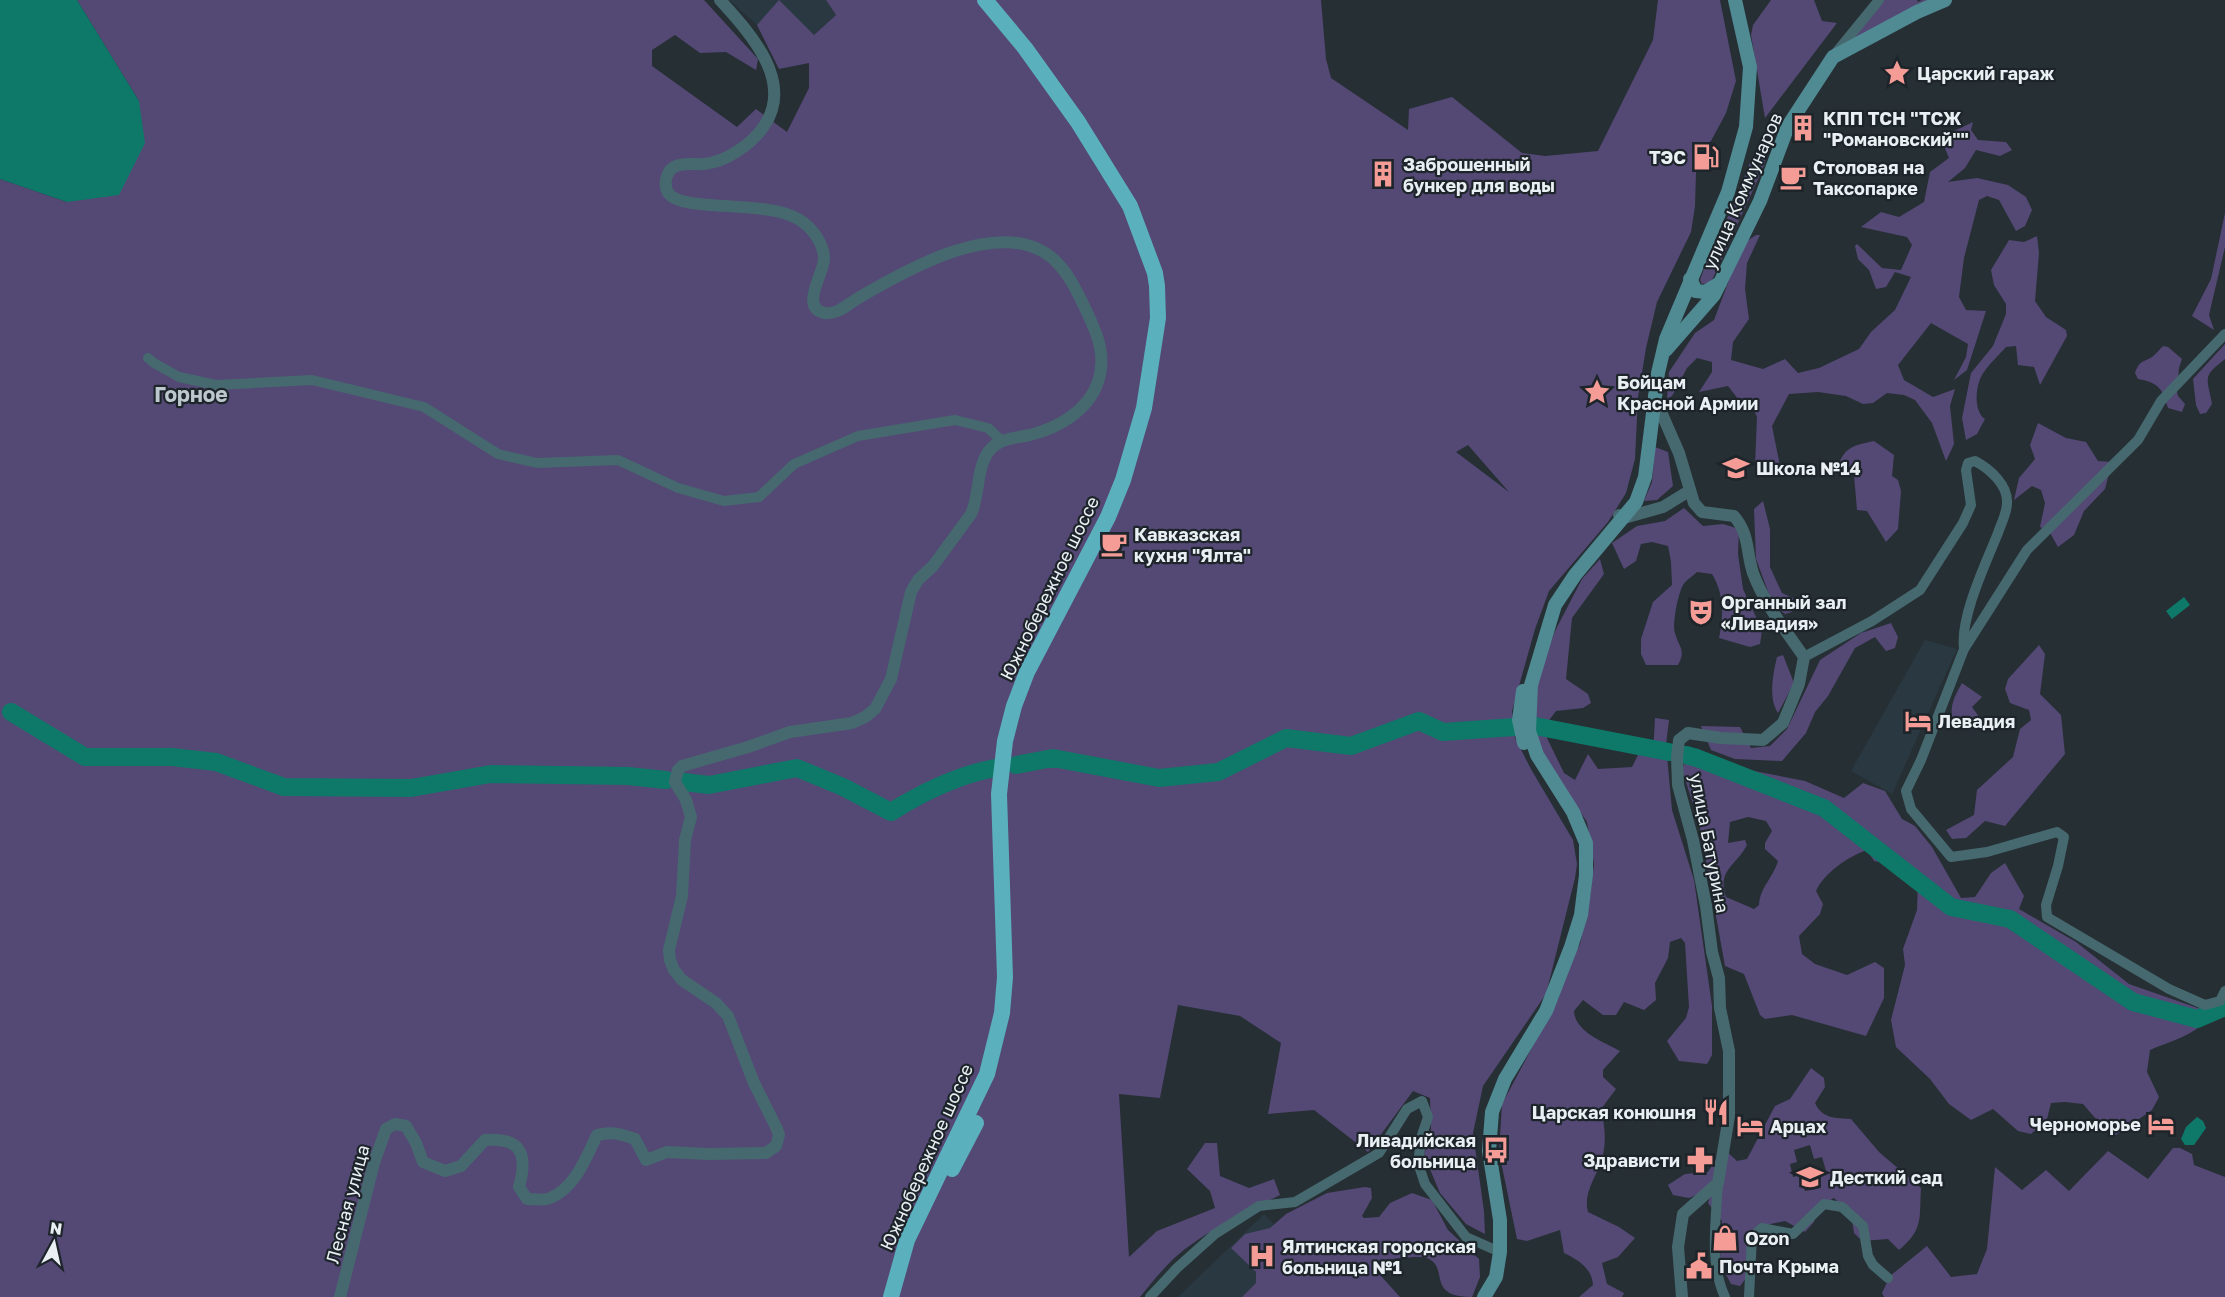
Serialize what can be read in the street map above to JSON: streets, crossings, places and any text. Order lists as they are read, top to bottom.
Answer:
{
  "streets": {
    "highway": ["Южнобережное шоссе"],
    "main road": ["улица Коммунаров"],
    "street": ["улица Батурина", "Лесная улица"]
  },
  "districts": ["Горное"],
  "places": {
    "place": ["Царский гараж", "Бойцам Красной Армии"],
    "building": ["КПП ТСН \"ТСЖ \"Романовский\"\"", "Заброшенный бункер для воды"],
    "fuel station": ["ТЭС"],
    "cafe": ["Столовая на Таксопарке", "Кавказская кухня \"Ялта\""],
    "school or university": ["Школа №14", "Десткий сад"],
    "theatre": ["Органный зал «Ливадия»"],
    "hotel": ["Левадия", "Черноморье", "Арцах"],
    "restaurant": ["Царская конюшня"],
    "bus stop": ["Ливадийская больница"],
    "pharmacy": ["Здрависти"],
    "shop": ["Ozon"],
    "hospital": ["Ялтинская городская больница №1"],
    "public building": ["Почта Крыма"]
  },
  "north": "top"
}
